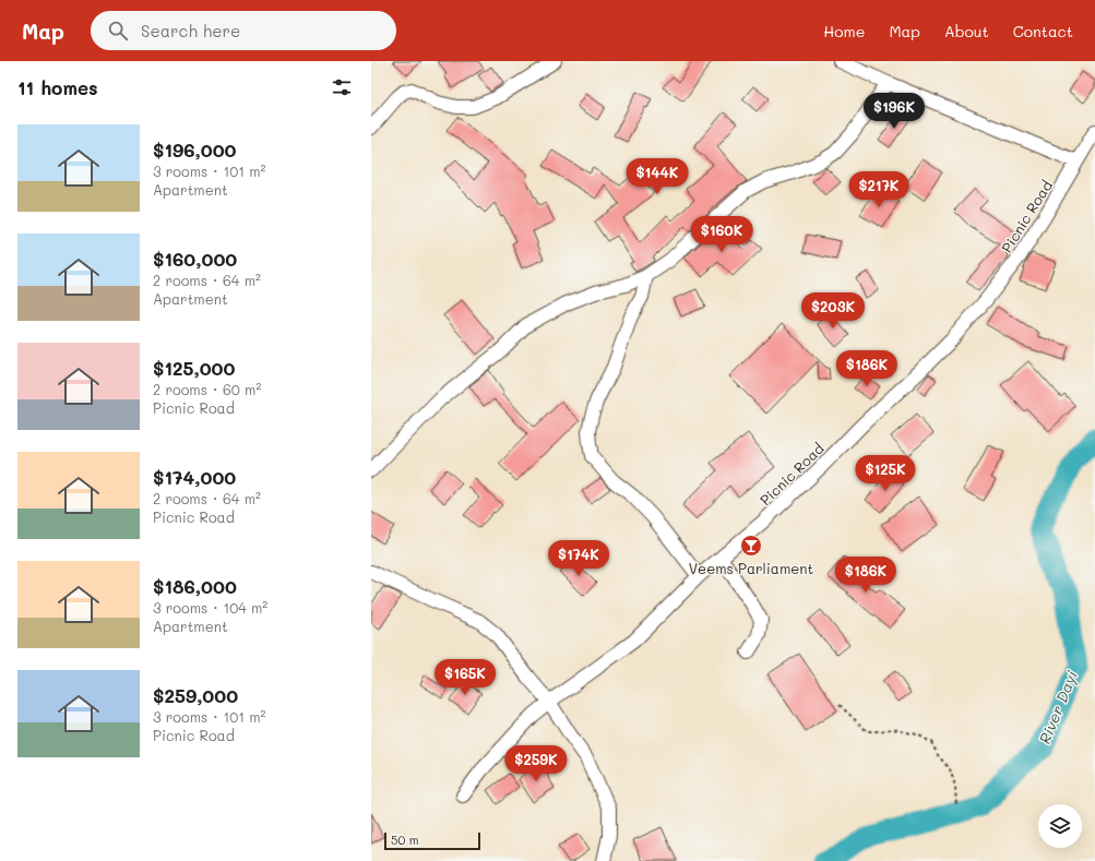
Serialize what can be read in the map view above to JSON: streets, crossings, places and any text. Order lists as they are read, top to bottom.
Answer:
{
  "streets": {
    "street": ["Picnic Road"]
  },
  "water": ["River Dayi"],
  "places": {
    "bar": ["Veems Parliament"]
  },
  "scale_bar": "50 m",
  "page": {
    "header": "Map",
    "search": "Search here",
    "nav": [
      "Home",
      "Map",
      "About",
      "Contact"
    ],
    "heading": "11 homes",
    "price": [
      "$196K",
      "$144K",
      "$217K",
      "$160K",
      "$203K",
      "$186K",
      "$125K",
      "$174K",
      "$186K",
      "$165K",
      "$259K"
    ],
    "list": [
      {
        "name": "$196,000",
        "note": "3 rooms · 101 m² · Apartment"
      },
      {
        "name": "$160,000",
        "note": "2 rooms · 64 m² · Apartment"
      },
      {
        "name": "$125,000",
        "note": "2 rooms · 60 m² · Picnic Road"
      },
      {
        "name": "$174,000",
        "note": "2 rooms · 64 m² · Picnic Road"
      },
      {
        "name": "$186,000",
        "note": "3 rooms · 104 m² · Apartment"
      },
      {
        "name": "$259,000",
        "note": "3 rooms · 101 m² · Picnic Road"
      }
    ],
    "scale": "50 m"
  }
}
